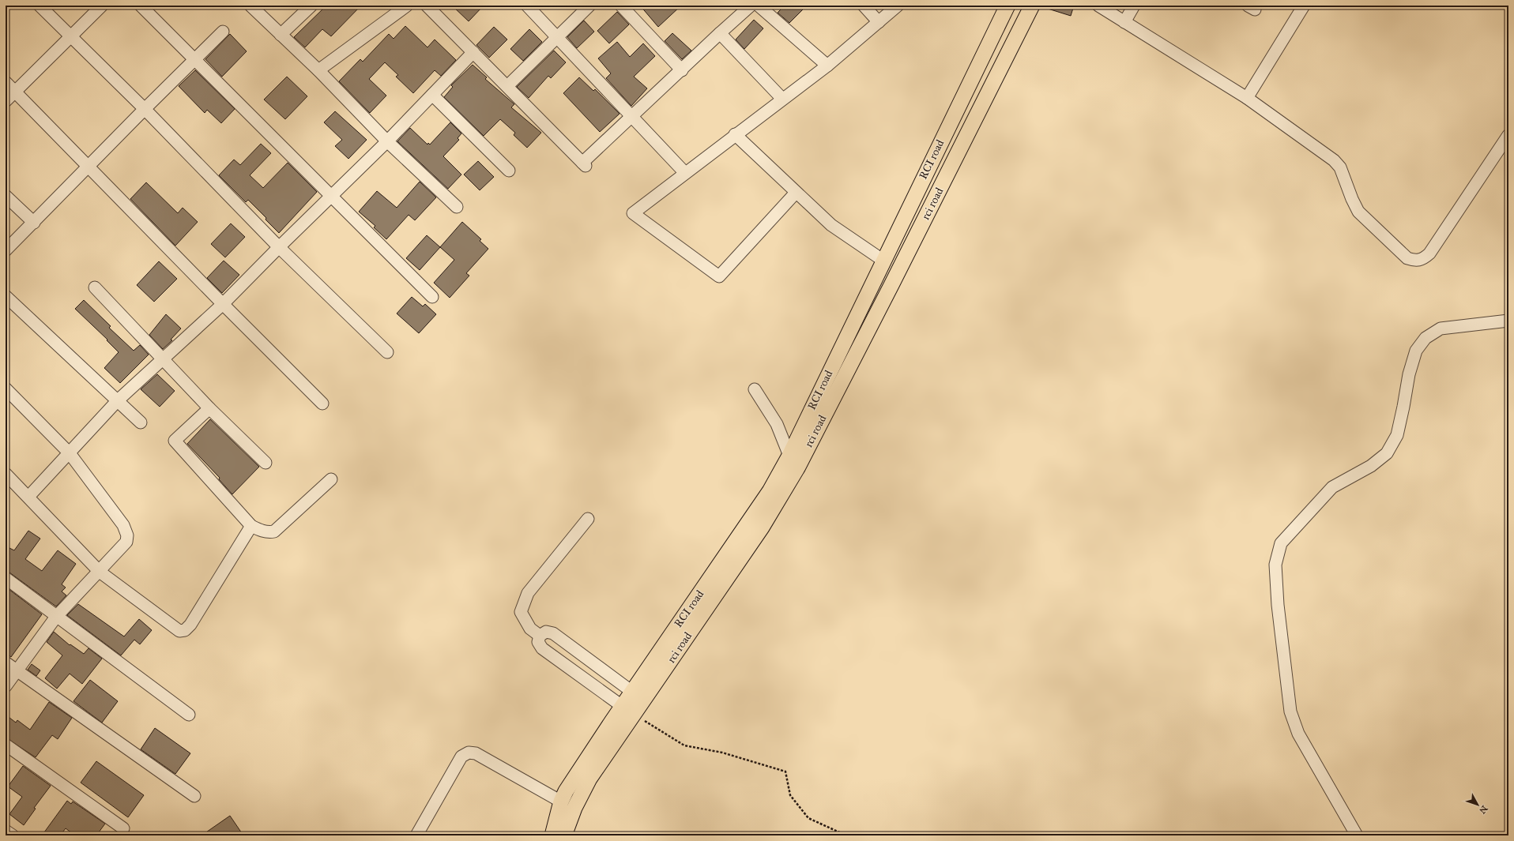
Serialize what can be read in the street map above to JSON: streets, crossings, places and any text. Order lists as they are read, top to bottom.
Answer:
{
  "streets": {
    "main road": ["RCI road", "rci road"]
  },
  "crossings": [
    ["RCI road", "rci road"]
  ],
  "north": "bottom right"
}
